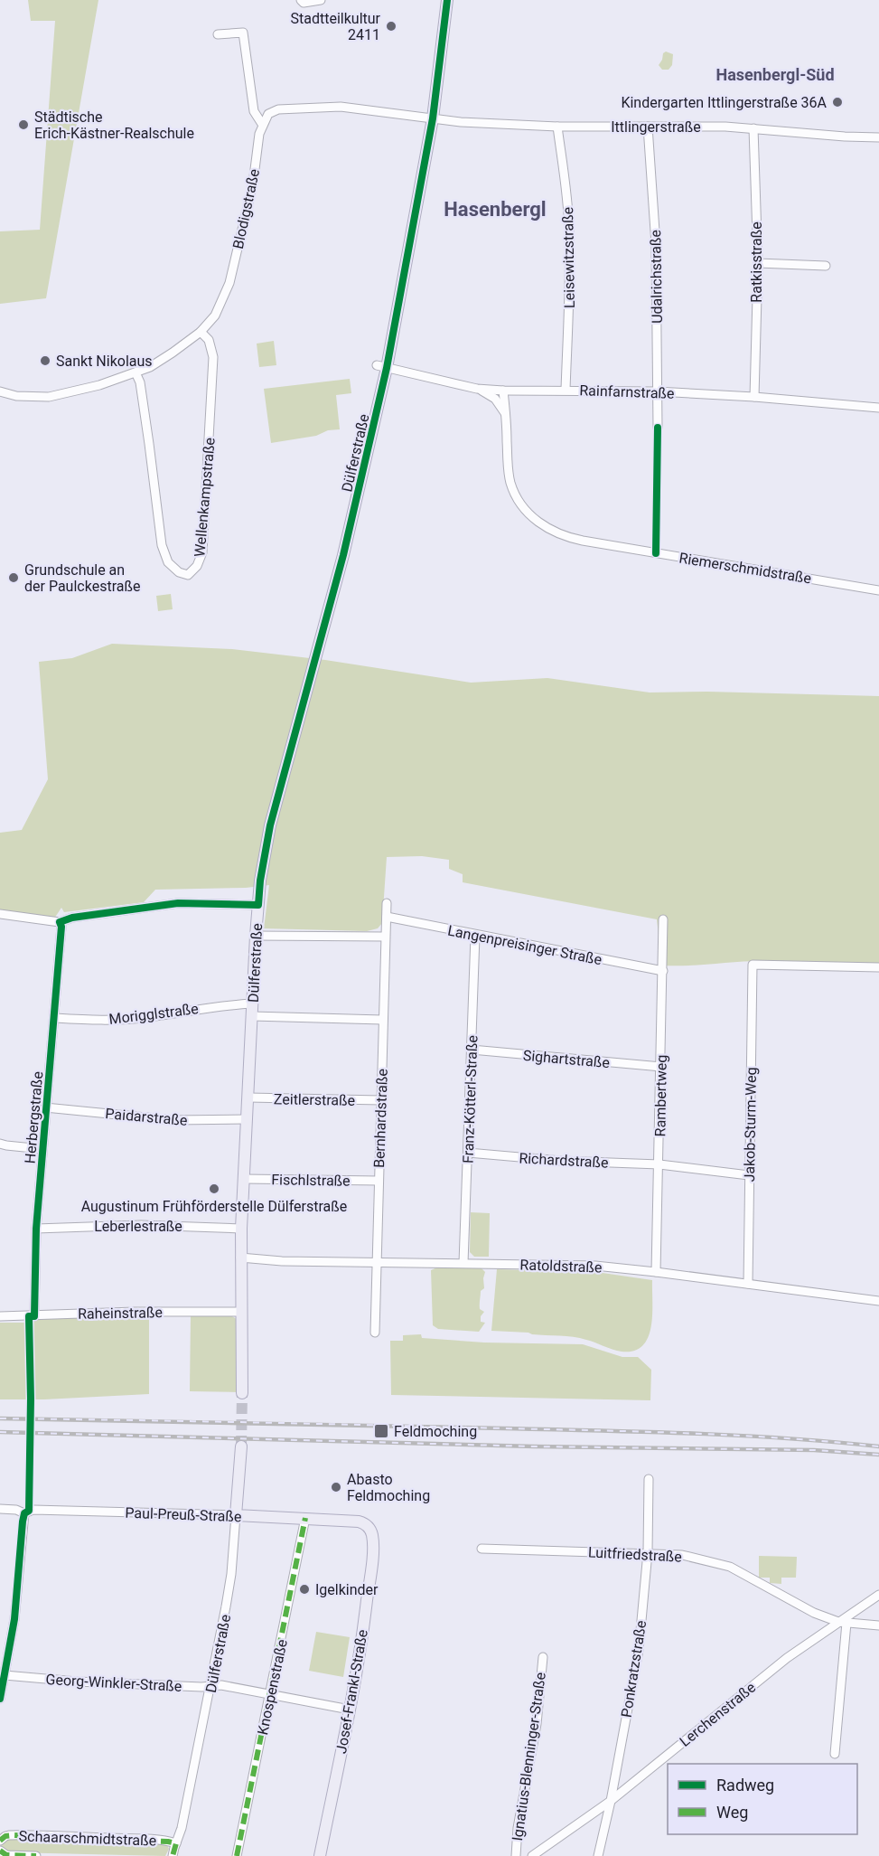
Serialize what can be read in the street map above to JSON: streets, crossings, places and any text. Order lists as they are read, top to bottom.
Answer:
{
  "streets": {
    "main road": ["Dülferstraße", "Paul-Preuß-Straße", "Josef-Frankl-Straße"],
    "street": [
      "Ittlingerstraße",
      "Blodigstraße",
      "Leisewitzstraße",
      "Ratkisstraße",
      "Udalrichstraße",
      "Rainfarnstraße",
      "Wellenkampstraße",
      "Riemerschmidstraße",
      "Langenpreisinger Straße",
      "Morigglstraße",
      "Sighartstraße",
      "Rambertweg",
      "Zeitlerstraße",
      "Franz-Kötterl-Straße",
      "Paidarstraße",
      "Herbergstraße",
      "Bernhardstraße",
      "Jakob-Sturm-Weg",
      "Richardstraße",
      "Fischlstraße",
      "Leberlestraße",
      "Ratoldstraße",
      "Raheinstraße",
      "Luitfriedstraße",
      "Ponkratzstraße",
      "Georg-Winkler-Straße",
      "Knospenstraße",
      "Lerchenstraße",
      "Ignatius-Blenninger-Straße",
      "Schaarschmidtstraße"
    ]
  },
  "crossings": [
    ["Ittlingerstraße", "Leisewitzstraße"],
    ["Ittlingerstraße", "Ratkisstraße"],
    ["Ittlingerstraße", "Udalrichstraße"],
    ["Ittlingerstraße", "Dülferstraße"],
    ["Blodigstraße", "Wellenkampstraße"],
    ["Leisewitzstraße", "Rainfarnstraße"],
    ["Ratkisstraße", "Rainfarnstraße"],
    ["Udalrichstraße", "Rainfarnstraße"],
    ["Rainfarnstraße", "Dülferstraße"],
    ["Rainfarnstraße", "Riemerschmidstraße"],
    ["Dülferstraße", "Morigglstraße"],
    ["Dülferstraße", "Zeitlerstraße"],
    ["Dülferstraße", "Paidarstraße"],
    ["Dülferstraße", "Fischlstraße"],
    ["Dülferstraße", "Leberlestraße"],
    ["Dülferstraße", "Ratoldstraße"],
    ["Dülferstraße", "Raheinstraße"],
    ["Dülferstraße", "Paul-Preuß-Straße"],
    ["Dülferstraße", "Georg-Winkler-Straße"],
    ["Dülferstraße", "Schaarschmidtstraße"],
    ["Langenpreisinger Straße", "Rambertweg"],
    ["Langenpreisinger Straße", "Franz-Kötterl-Straße"],
    ["Langenpreisinger Straße", "Bernhardstraße"],
    ["Morigglstraße", "Herbergstraße"],
    ["Sighartstraße", "Rambertweg"],
    ["Sighartstraße", "Franz-Kötterl-Straße"],
    ["Rambertweg", "Richardstraße"],
    ["Rambertweg", "Ratoldstraße"],
    ["Zeitlerstraße", "Bernhardstraße"],
    ["Franz-Kötterl-Straße", "Richardstraße"],
    ["Franz-Kötterl-Straße", "Ratoldstraße"],
    ["Paidarstraße", "Herbergstraße"],
    ["Herbergstraße", "Leberlestraße"],
    ["Herbergstraße", "Raheinstraße"],
    ["Bernhardstraße", "Fischlstraße"],
    ["Bernhardstraße", "Ratoldstraße"],
    ["Jakob-Sturm-Weg", "Richardstraße"],
    ["Jakob-Sturm-Weg", "Ratoldstraße"],
    ["Paul-Preuß-Straße", "Knospenstraße"],
    ["Paul-Preuß-Straße", "Josef-Frankl-Straße"],
    ["Luitfriedstraße", "Ponkratzstraße"],
    ["Luitfriedstraße", "Lerchenstraße"],
    ["Ponkratzstraße", "Lerchenstraße"],
    ["Georg-Winkler-Straße", "Knospenstraße"],
    ["Georg-Winkler-Straße", "Josef-Frankl-Straße"]
  ],
  "districts": ["Hasenbergl-Süd", "Hasenbergl"],
  "places": {
    "other": [
      "Stadtteilkultur 2411",
      "Kindergarten Ittlingerstraße 36A",
      "Städtische Erich-Kästner-Realschule",
      "Sankt Nikolaus",
      "Grundschule an der Paulckestraße",
      "Augustinum Frühförderstelle Dülferstraße",
      "Abasto Feldmoching",
      "Igelkinder"
    ],
    "transit": ["Feldmoching"]
  },
  "legend": ["Radweg", "Weg"]
}
